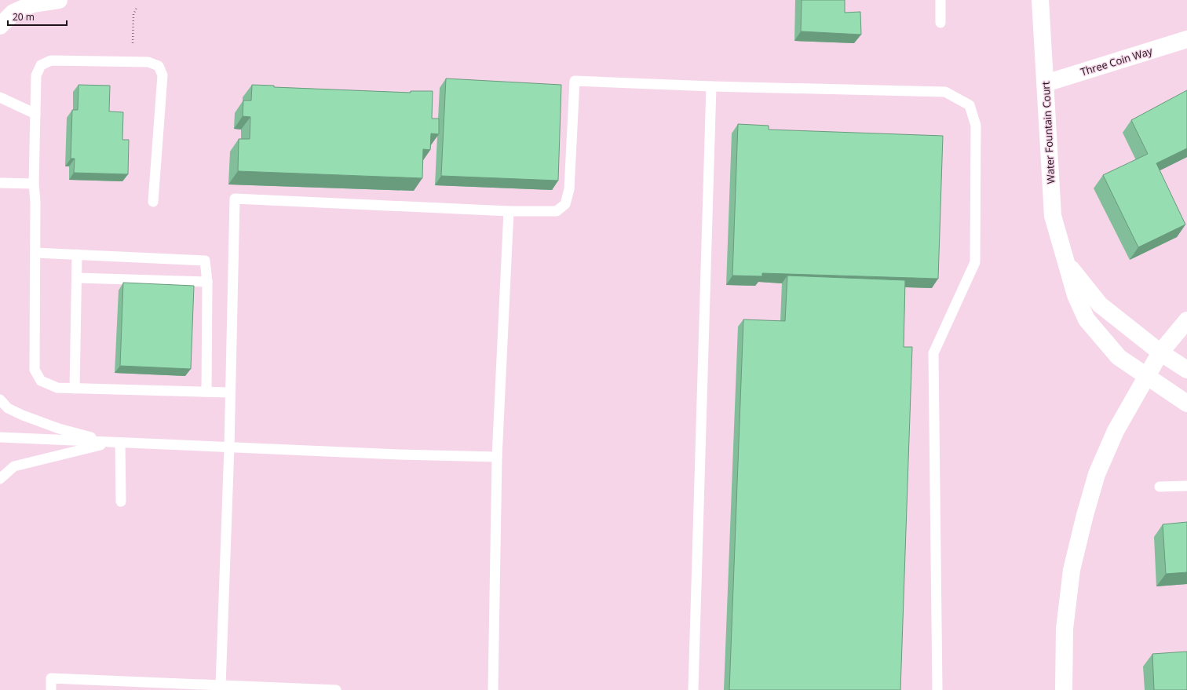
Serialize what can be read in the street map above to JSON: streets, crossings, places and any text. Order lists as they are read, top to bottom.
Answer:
{
  "streets": {
    "street": ["Three Coin Way", "Water Fountain Court"]
  },
  "crossings": [
    ["Three Coin Way", "Water Fountain Court"]
  ],
  "scale_bar": "20 m"
}
